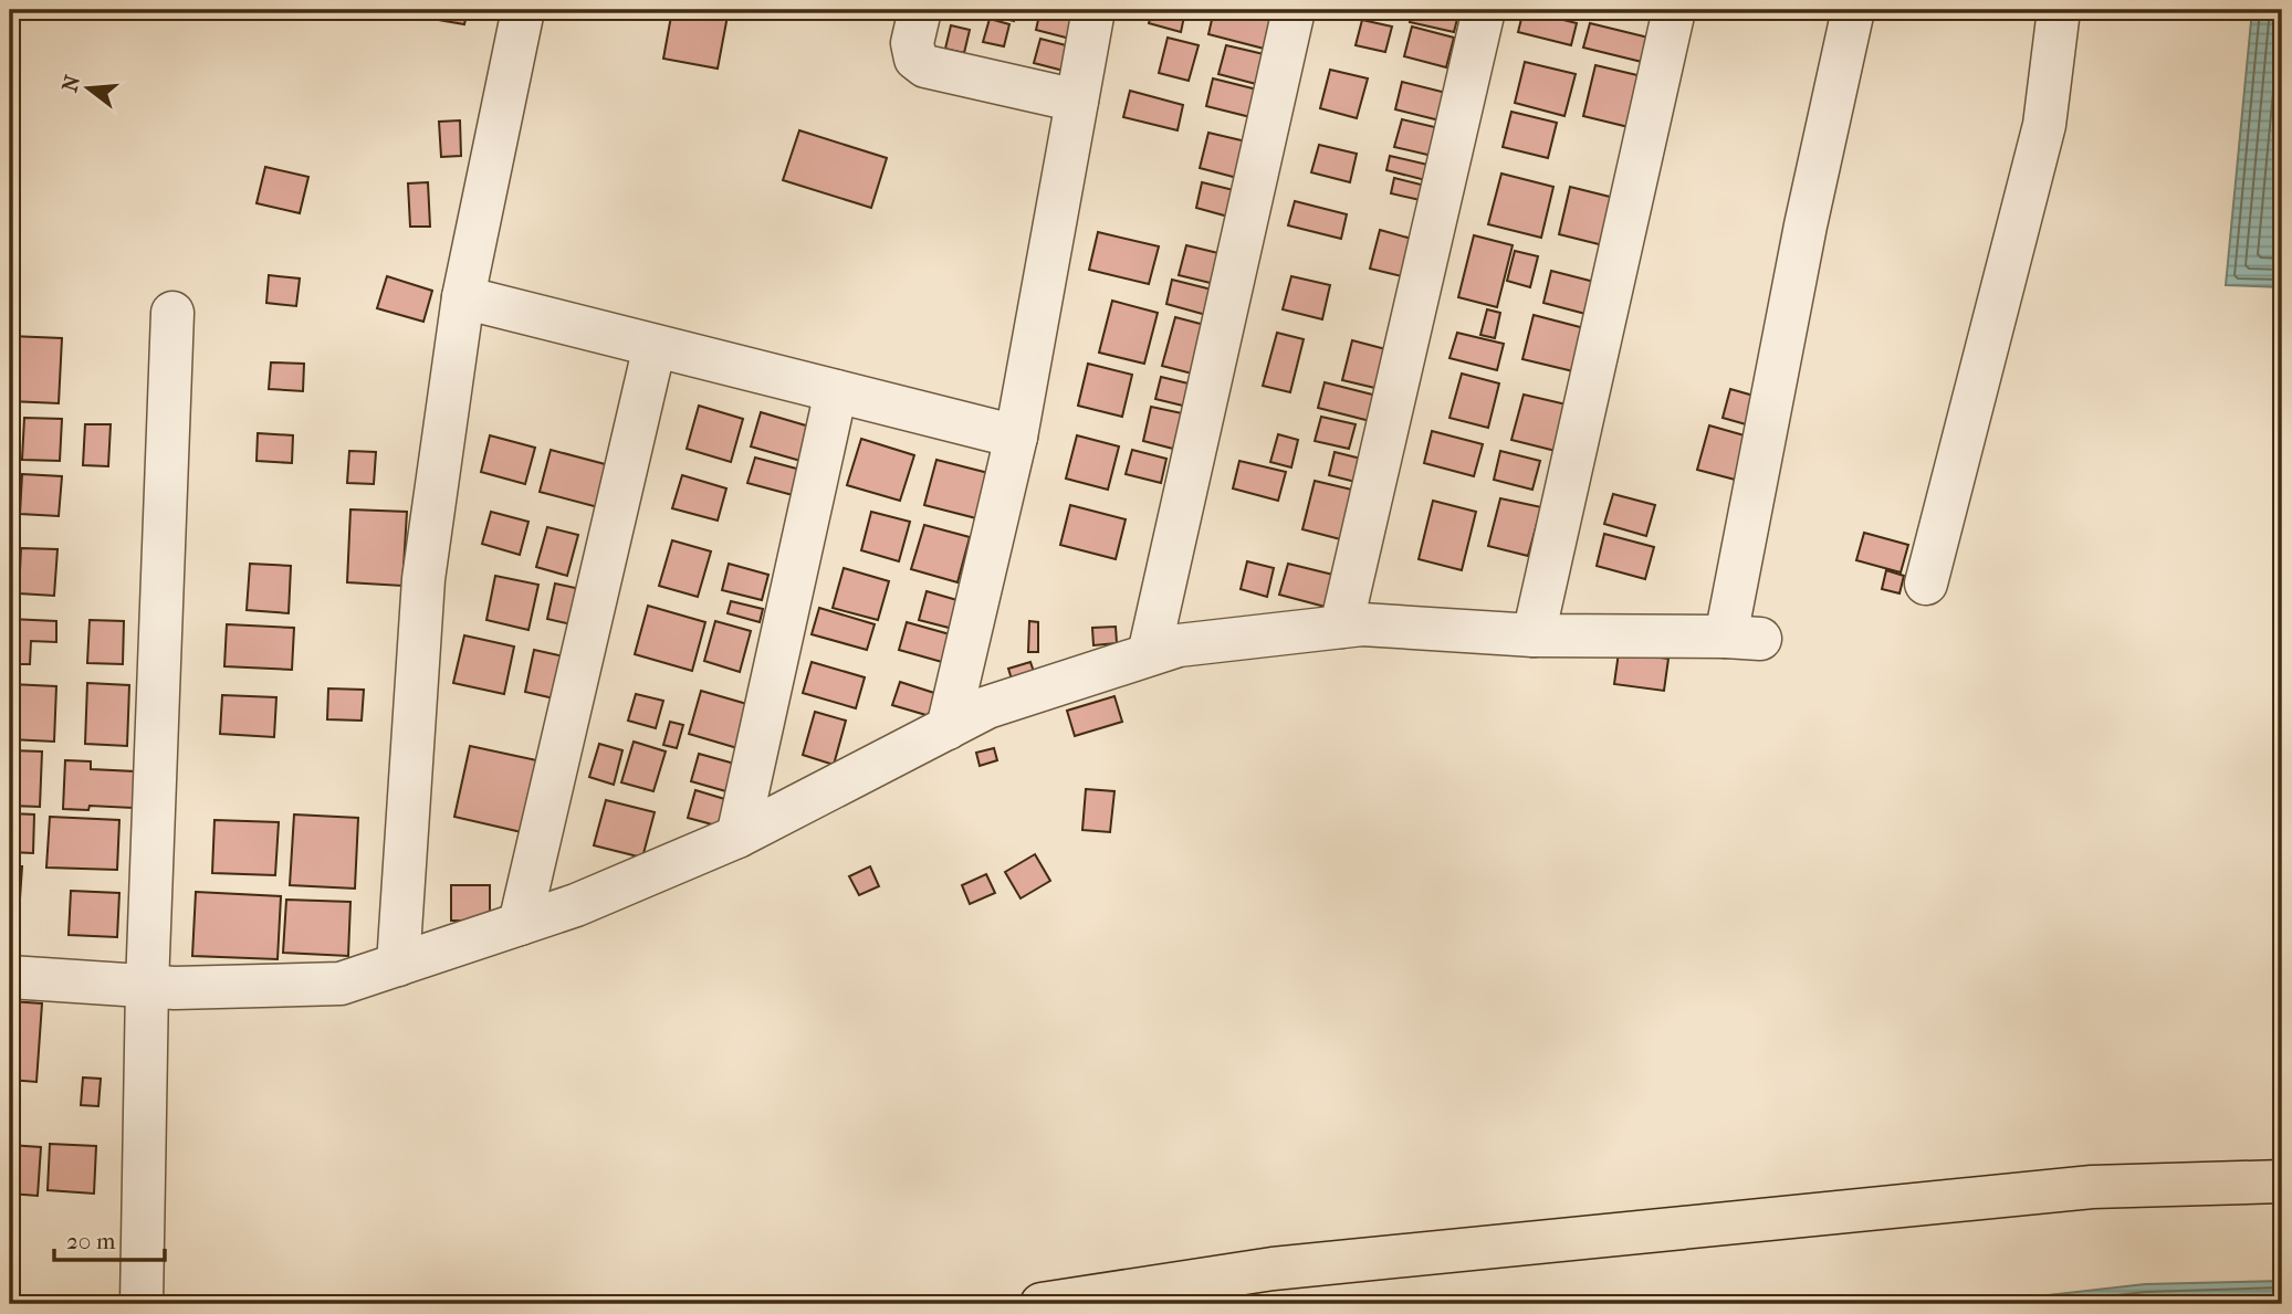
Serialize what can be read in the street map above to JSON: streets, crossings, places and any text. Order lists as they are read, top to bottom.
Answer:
{
  "scale_bar": "20 m",
  "north": "left"
}
